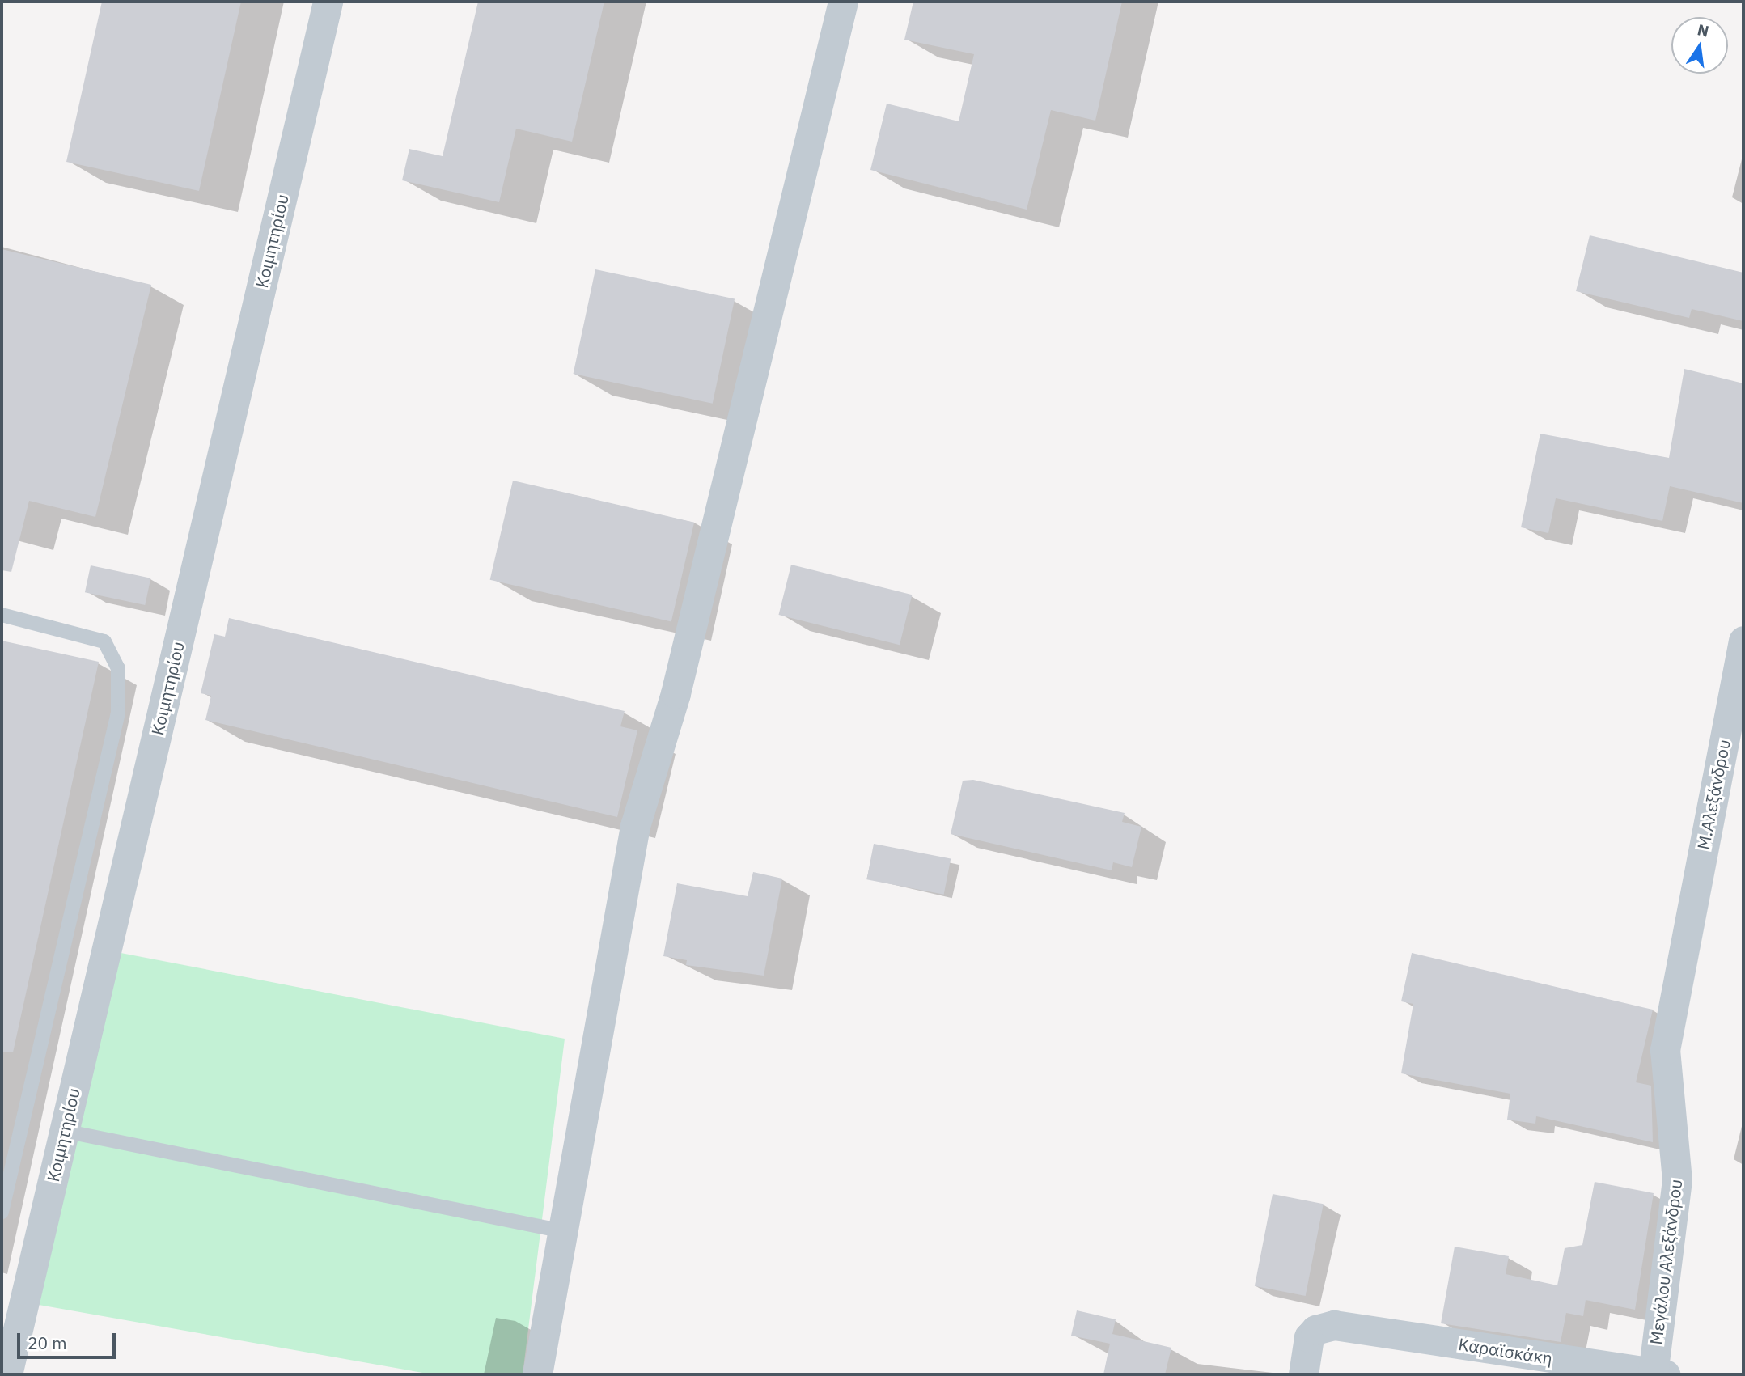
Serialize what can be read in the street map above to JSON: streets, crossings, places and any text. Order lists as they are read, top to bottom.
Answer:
{
  "streets": {
    "street": [
      "Κοιμητηρίου",
      "Μ.Αλεξάνδρου",
      "Μεγάλου Αλεξάνδρου",
      "Καραϊσκάκη"
    ]
  },
  "crossings": [
    ["Μ.Αλεξάνδρου", "Μεγάλου Αλεξάνδρου"],
    ["Μεγάλου Αλεξάνδρου", "Καραϊσκάκη"]
  ],
  "scale_bar": "20 m",
  "north": "top"
}
